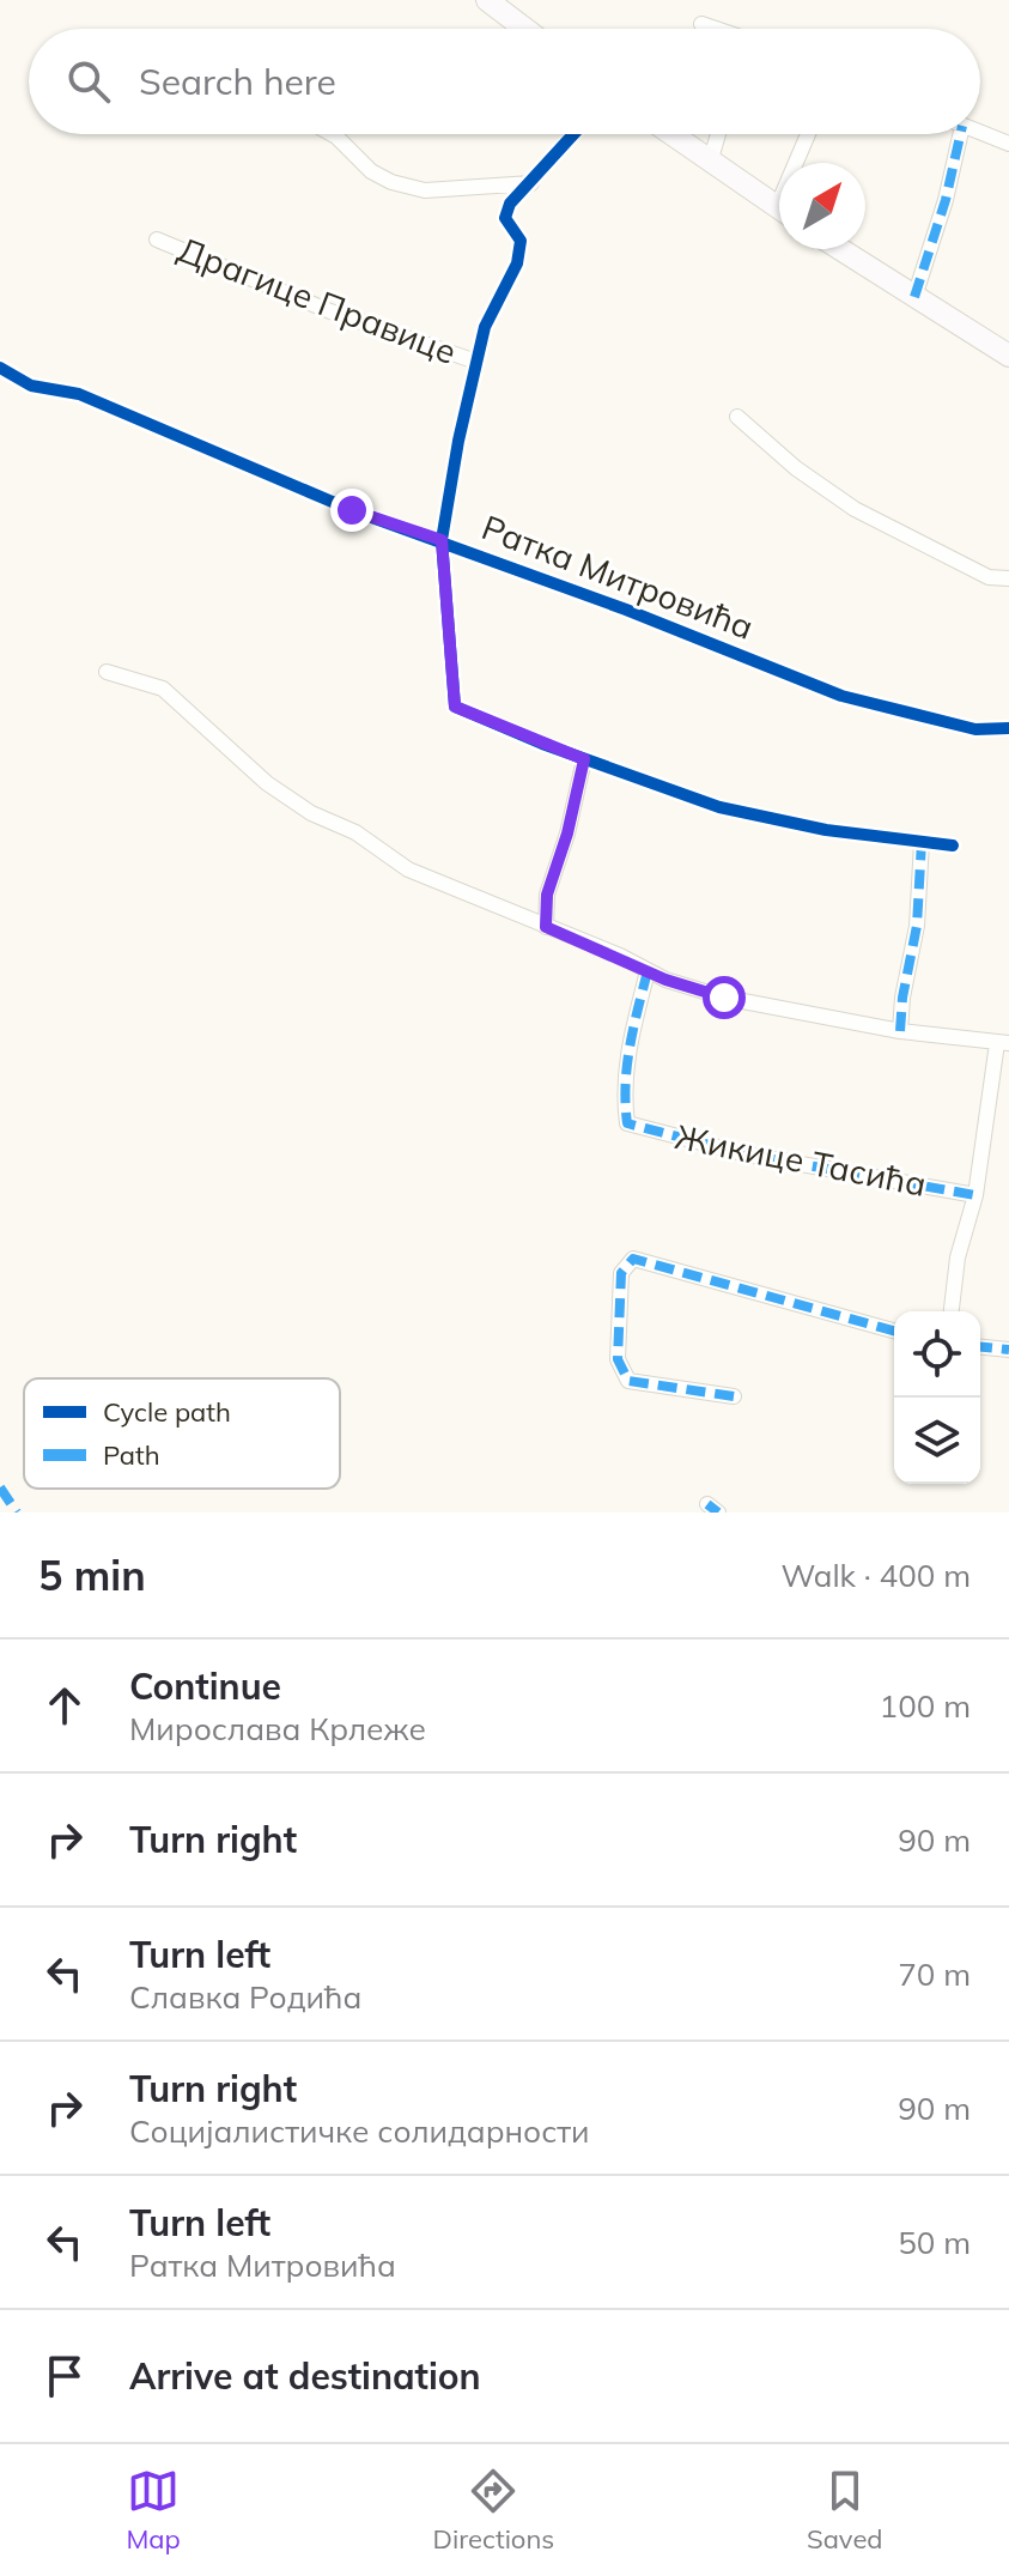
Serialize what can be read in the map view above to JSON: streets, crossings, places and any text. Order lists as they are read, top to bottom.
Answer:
{
  "streets": {
    "street": ["Драгице Правице", "Ратка Митровића", "Жикице Тасића"]
  },
  "legend": ["Cycle path", "Path"],
  "north": "top right",
  "page": {
    "search": "Search here",
    "heading": ["5 min", "Walk · 400 m"],
    "list": [
      ["Continue", "Мирослава Крлеже", "100 m"],
      ["Turn right", "90 m"],
      ["Turn left", "Славка Родића", "70 m"],
      ["Turn right", "Социјалистичке солидарности", "90 m"],
      ["Turn left", "Ратка Митровића", "50 m"],
      "Arrive at destination"
    ],
    "nav": ["Map", "Directions", "Saved"]
  }
}
